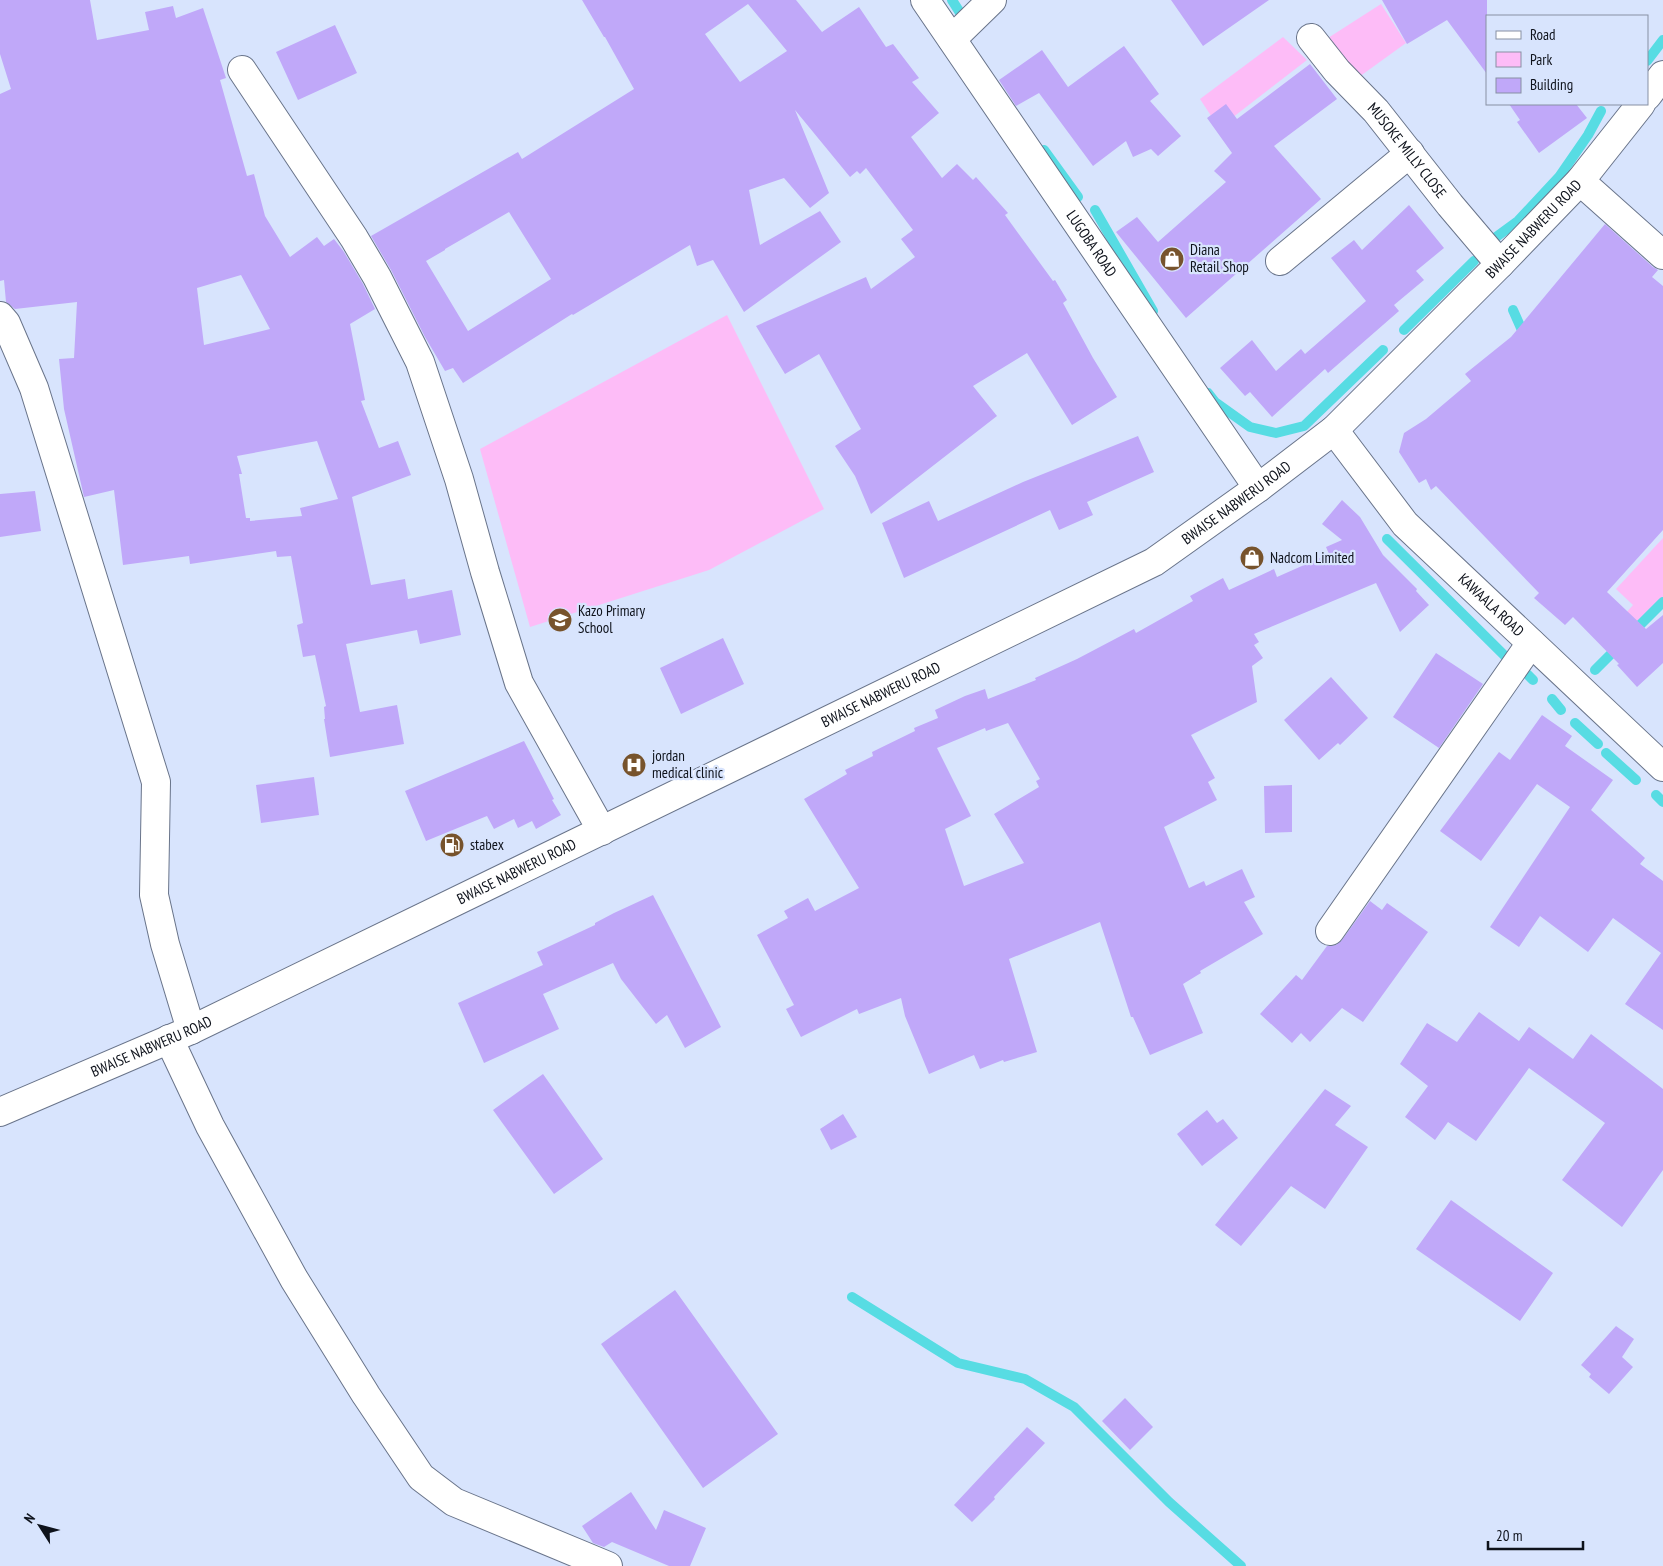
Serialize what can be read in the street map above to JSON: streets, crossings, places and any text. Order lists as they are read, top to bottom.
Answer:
{
  "streets": {
    "street": [
      "MUSOKE MILLY CLOSE",
      "BWAISE NABWERU ROAD",
      "LUGOBA ROAD",
      "KAWAALA ROAD"
    ]
  },
  "crossings": [
    ["MUSOKE MILLY CLOSE", "BWAISE NABWERU ROAD"],
    ["BWAISE NABWERU ROAD", "LUGOBA ROAD"],
    ["BWAISE NABWERU ROAD", "KAWAALA ROAD"]
  ],
  "places": {
    "shop": ["Diana Retail Shop", "Nadcom Limited"],
    "school or university": ["Kazo Primary School"],
    "hospital": ["jordan medical clinic"],
    "fuel station": ["stabex"]
  },
  "legend": ["Road", "Park", "Building"],
  "scale_bar": "20 m",
  "north": "top left"
}
